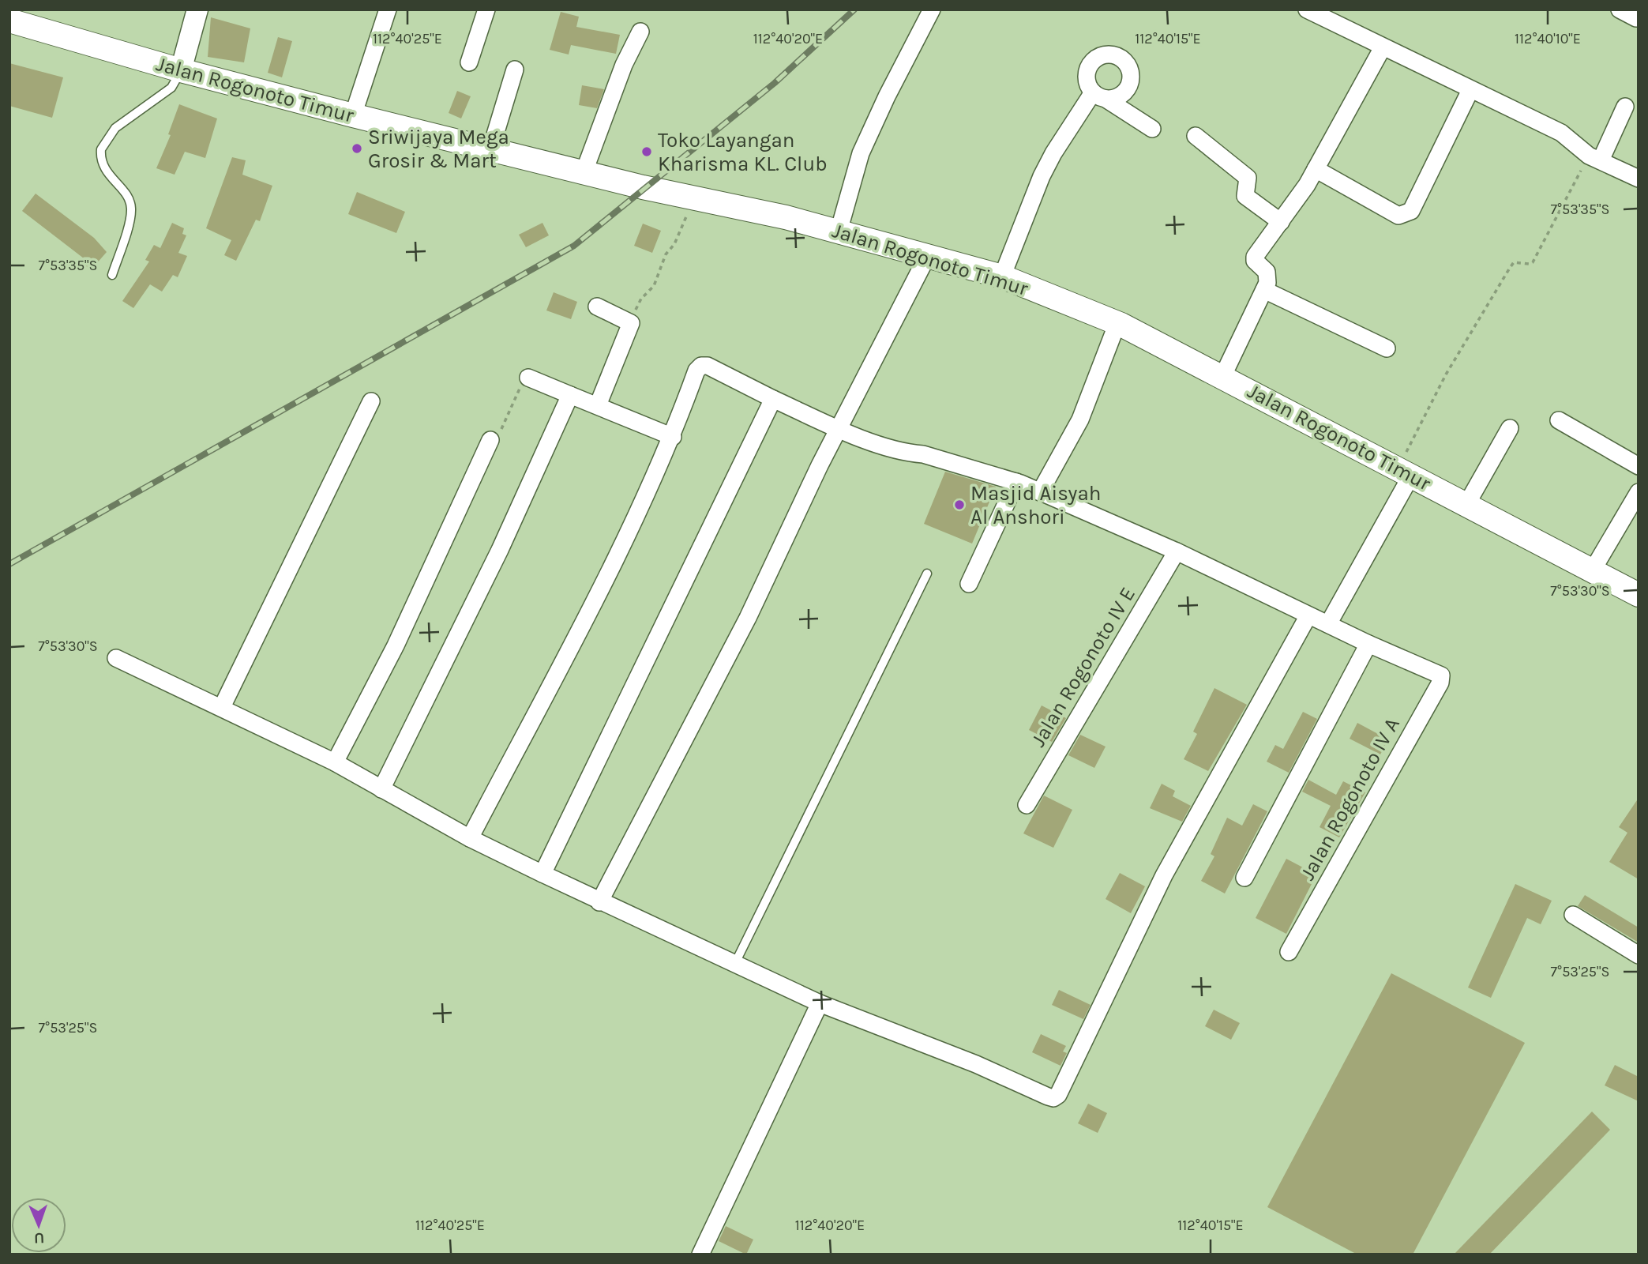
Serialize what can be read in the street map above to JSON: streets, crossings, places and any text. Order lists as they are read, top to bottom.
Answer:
{
  "streets": {
    "main road": ["Jalan Rogonoto Timur"],
    "street": ["Jalan Rogonoto IV E", "Jalan Rogonoto IV A"]
  },
  "places": ["Sriwijaya Mega Grosir & Mart", "Toko Layangan Kharisma KL. Club", "Masjid Aisyah Al Anshori"],
  "north": "bottom",
  "coordinates": [
    "112°40'25\"E",
    "112°40'20\"E",
    "112°40'15\"E",
    "112°40'10\"E",
    "7°53'35\"S",
    "7°53'30\"S",
    "7°53'25\"S"
  ]
}
